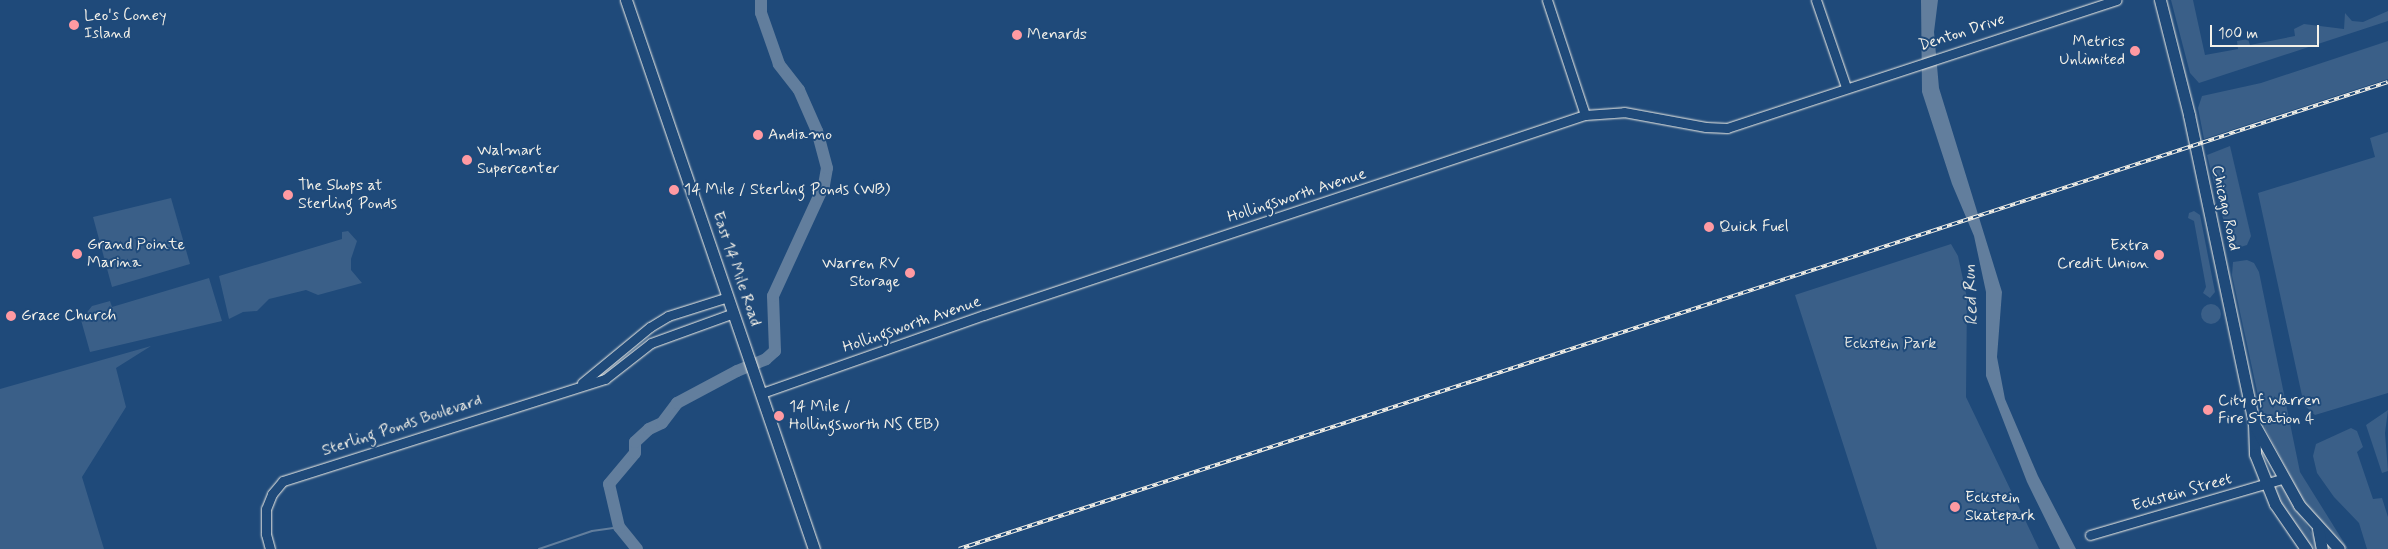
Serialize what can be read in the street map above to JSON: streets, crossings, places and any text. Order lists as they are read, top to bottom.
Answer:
{
  "streets": {
    "main road": ["Chicago Road", "East 14 Mile Road"],
    "street": [
      "Denton Drive",
      "Hollingsworth Avenue",
      "Sterling Ponds Boulevard",
      "Eckstein Street"
    ]
  },
  "crossings": [
    ["Denton Drive", "Hollingsworth Avenue"],
    ["Hollingsworth Avenue", "East 14 Mile Road"],
    ["Chicago Road", "Eckstein Street"],
    ["East 14 Mile Road", "Sterling Ponds Boulevard"]
  ],
  "water": ["Red Run"],
  "parks": ["Eckstein Park"],
  "places": [
    "Leo's Coney Island",
    "Menards",
    "Metrics Unlimited",
    "Andiamo",
    "Walmart Supercenter",
    "14 Mile / Sterling Ponds (WB)",
    "The Shops at Sterling Ponds",
    "Quick Fuel",
    "Grand Pointe Marina",
    "Extra Credit Union",
    "Warren RV Storage",
    "Grace Church",
    "City of Warren Fire Station 4",
    "14 Mile / Hollingsworth NS (EB)",
    "Eckstein Skatepark"
  ],
  "scale_bar": "100 m"
}
